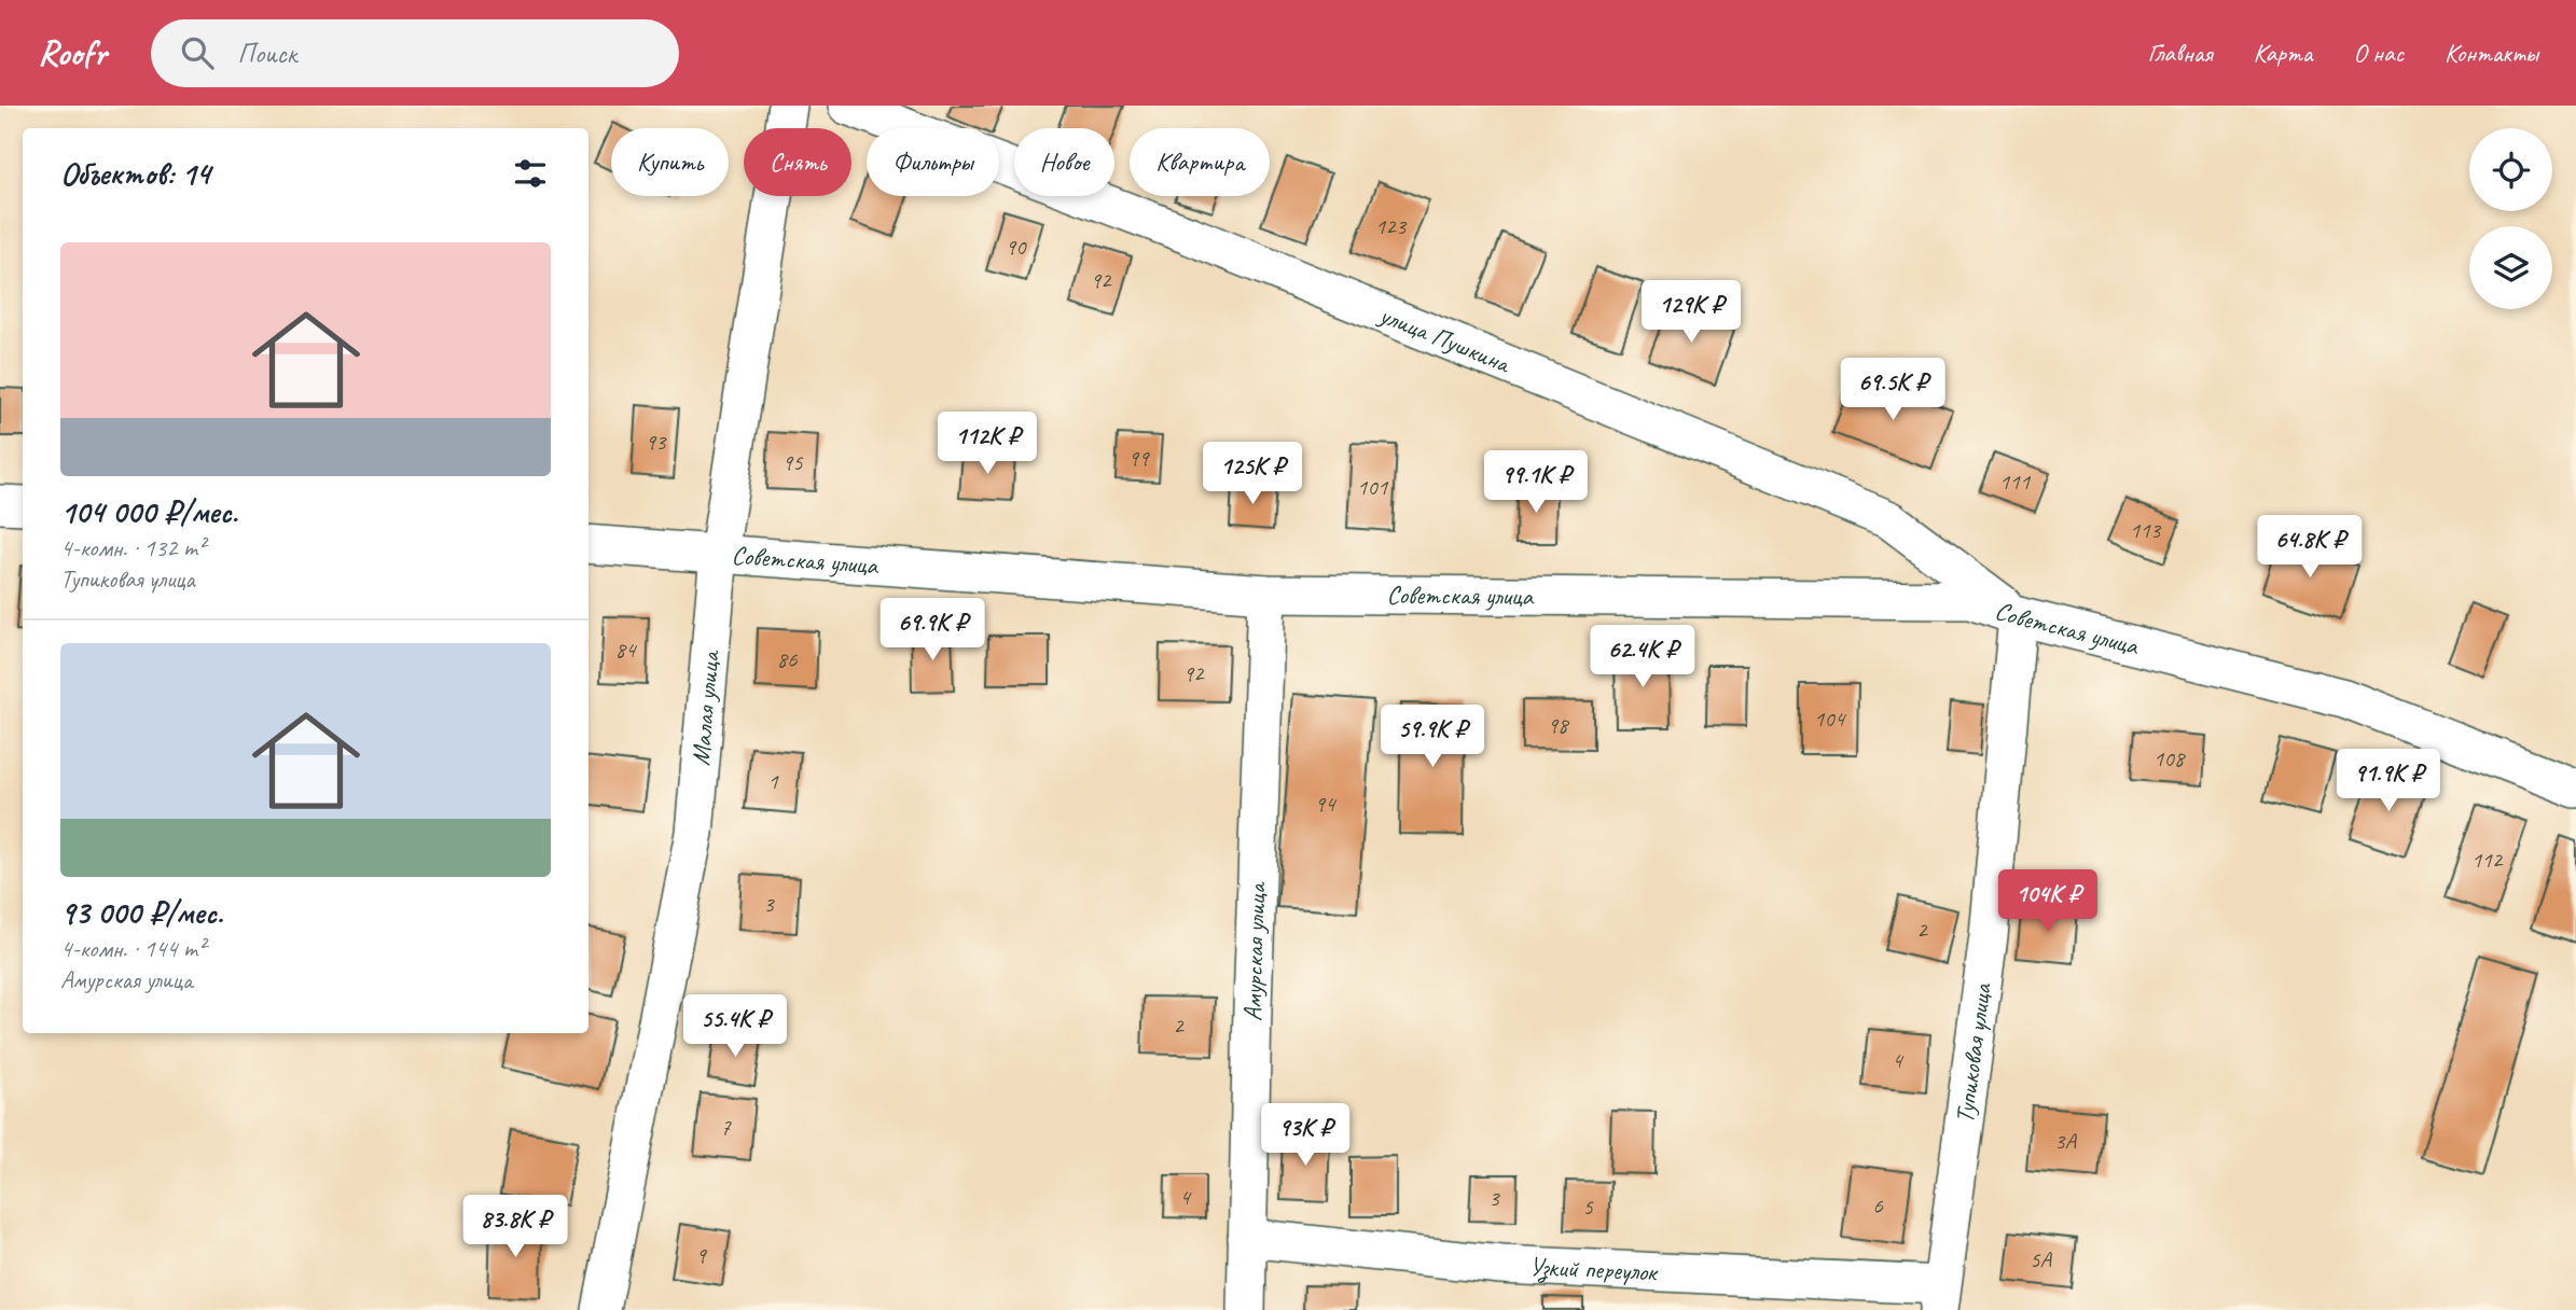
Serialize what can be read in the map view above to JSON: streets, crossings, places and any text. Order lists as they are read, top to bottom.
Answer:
{
  "streets": {
    "street": [
      "улица Пушкина",
      "Советская улица",
      "Малая улица",
      "Амурская улица",
      "Тупиковая улица",
      "Узкий переулок"
    ]
  },
  "crossings": [
    ["улица Пушкина", "Советская улица"],
    ["улица Пушкина", "Тупиковая улица"],
    ["Советская улица", "Малая улица"],
    ["Советская улица", "Амурская улица"],
    ["Советская улица", "Тупиковая улица"],
    ["Амурская улица", "Узкий переулок"],
    ["Тупиковая улица", "Узкий переулок"]
  ],
  "house_numbers": [
    "123",
    "90",
    "92",
    "93",
    "99",
    "95",
    "111",
    "101",
    "113",
    "84",
    "86",
    "92",
    "104",
    "98",
    "108",
    "1",
    "94",
    "112",
    "3",
    "2",
    "2",
    "4",
    "7",
    "3А",
    "4",
    "3",
    "6",
    "5",
    "9",
    "5А"
  ],
  "page": {
    "header": "Roofr",
    "search": "Поиск",
    "nav": [
      "Главная",
      "Карта",
      "О нас",
      "Контакты"
    ],
    "chip": [
      "Купить",
      "Снять",
      "Фильтры",
      "Новое",
      "Квартира"
    ],
    "heading": "Объектов: 14",
    "list": [
      {
        "name": "104 000 ₽/мес.",
        "note": "4-комн. · 132 m² · Тупиковая улица"
      },
      {
        "name": "93 000 ₽/мес.",
        "note": "4-комн. · 144 m² · Амурская улица"
      }
    ],
    "price": [
      "129K ₽",
      "69.5K ₽",
      "112K ₽",
      "125K ₽",
      "99.1K ₽",
      "64.8K ₽",
      "69.9K ₽",
      "62.4K ₽",
      "59.9K ₽",
      "91.9K ₽",
      "104K ₽",
      "55.4K ₽",
      "93K ₽",
      "83.8K ₽"
    ]
  }
}
